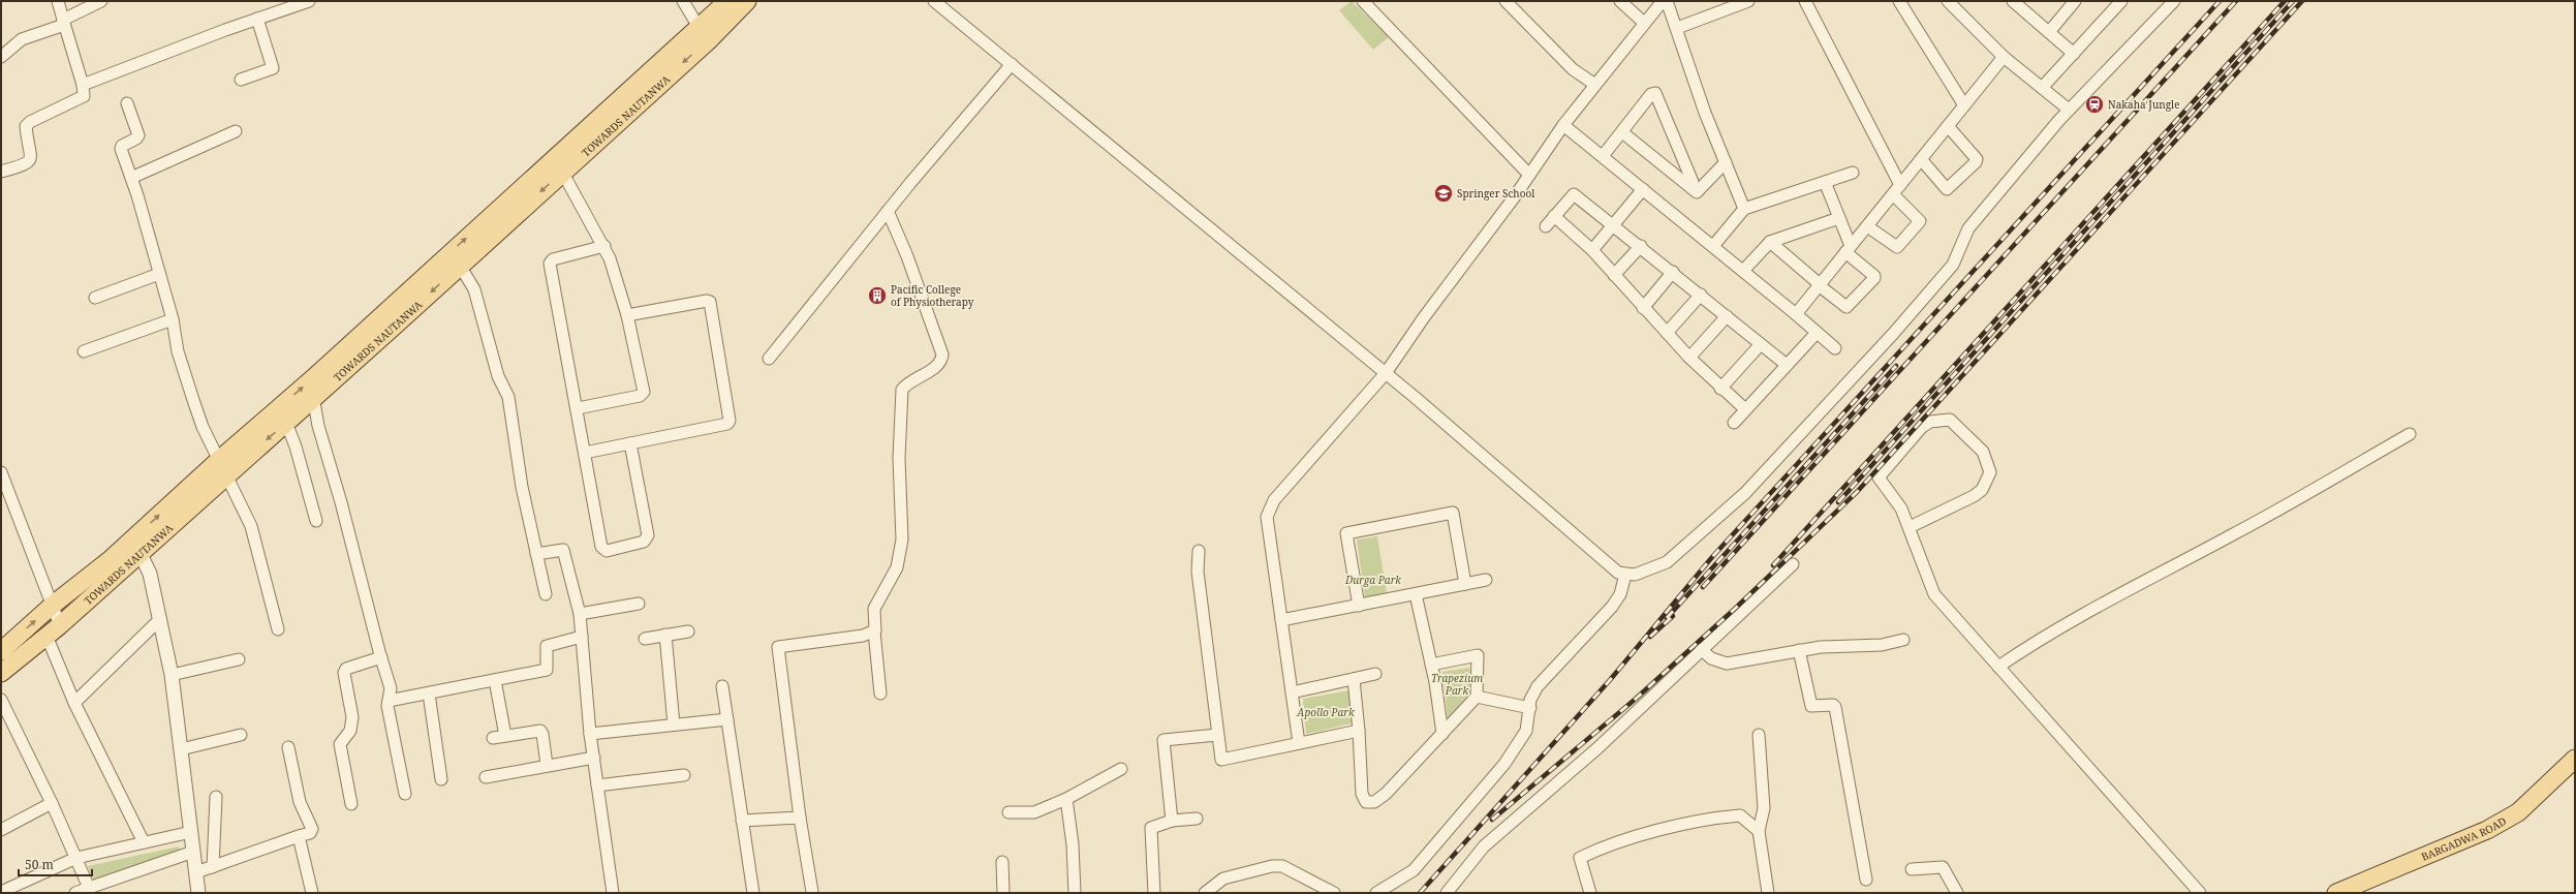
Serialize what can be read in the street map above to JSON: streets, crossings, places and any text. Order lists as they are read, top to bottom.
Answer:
{
  "streets": {
    "main road": ["TOWARDS NAUTANWA", "BARGADWA ROAD"]
  },
  "parks": ["Durga Park", "Trapezium Park", "Apollo Park"],
  "places": {
    "station": ["Nakaha Jungle"],
    "school or university": ["Springer School"],
    "building": ["Pacific College of Physiotherapy"]
  },
  "scale_bar": "50 m"
}
